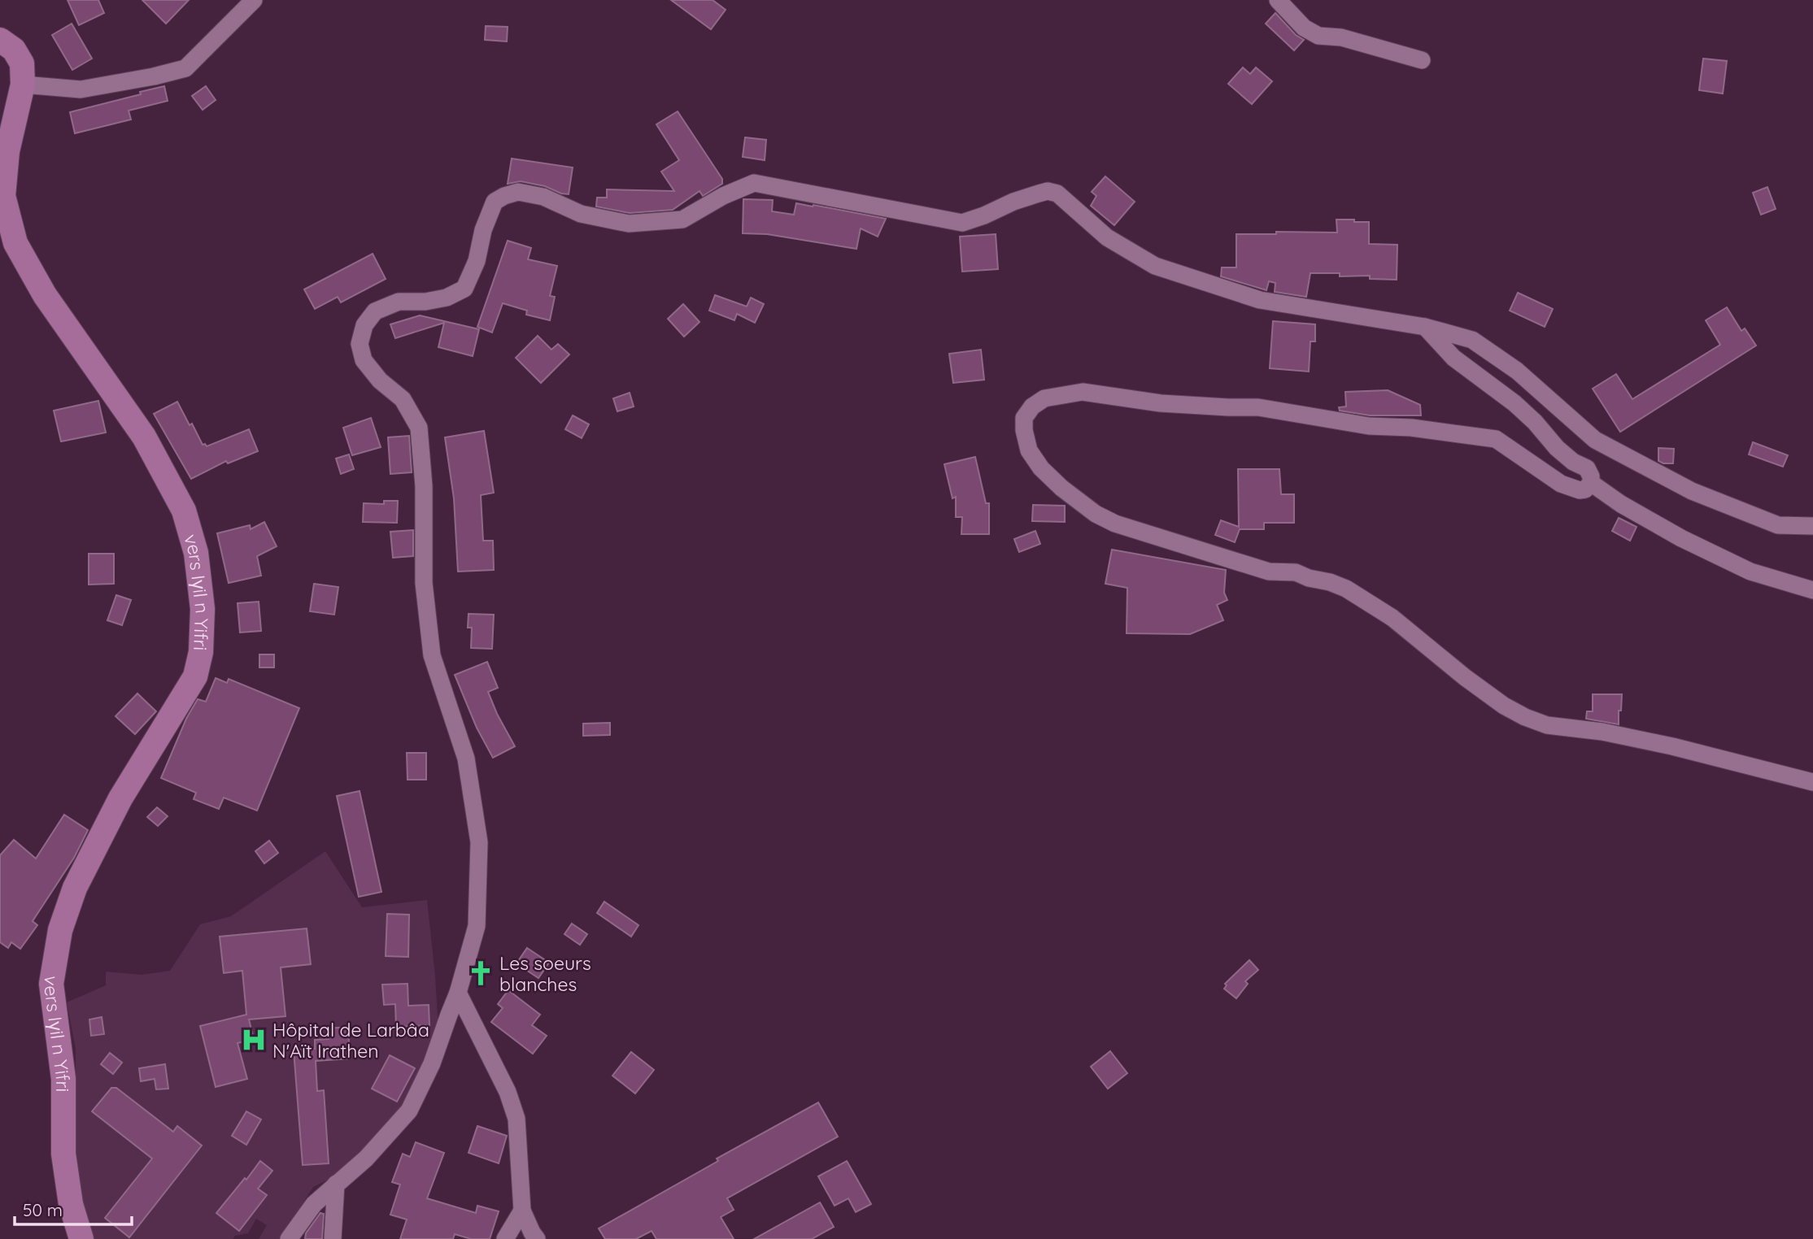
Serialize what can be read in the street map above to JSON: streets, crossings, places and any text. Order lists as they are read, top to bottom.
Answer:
{
  "streets": {
    "main road": ["vers Iγil n Yifri"]
  },
  "places": {
    "church": ["Les soeurs blanches"],
    "hospital": ["Hôpital de Larbâa N'Aït Irathen"]
  },
  "scale_bar": "50 m"
}
